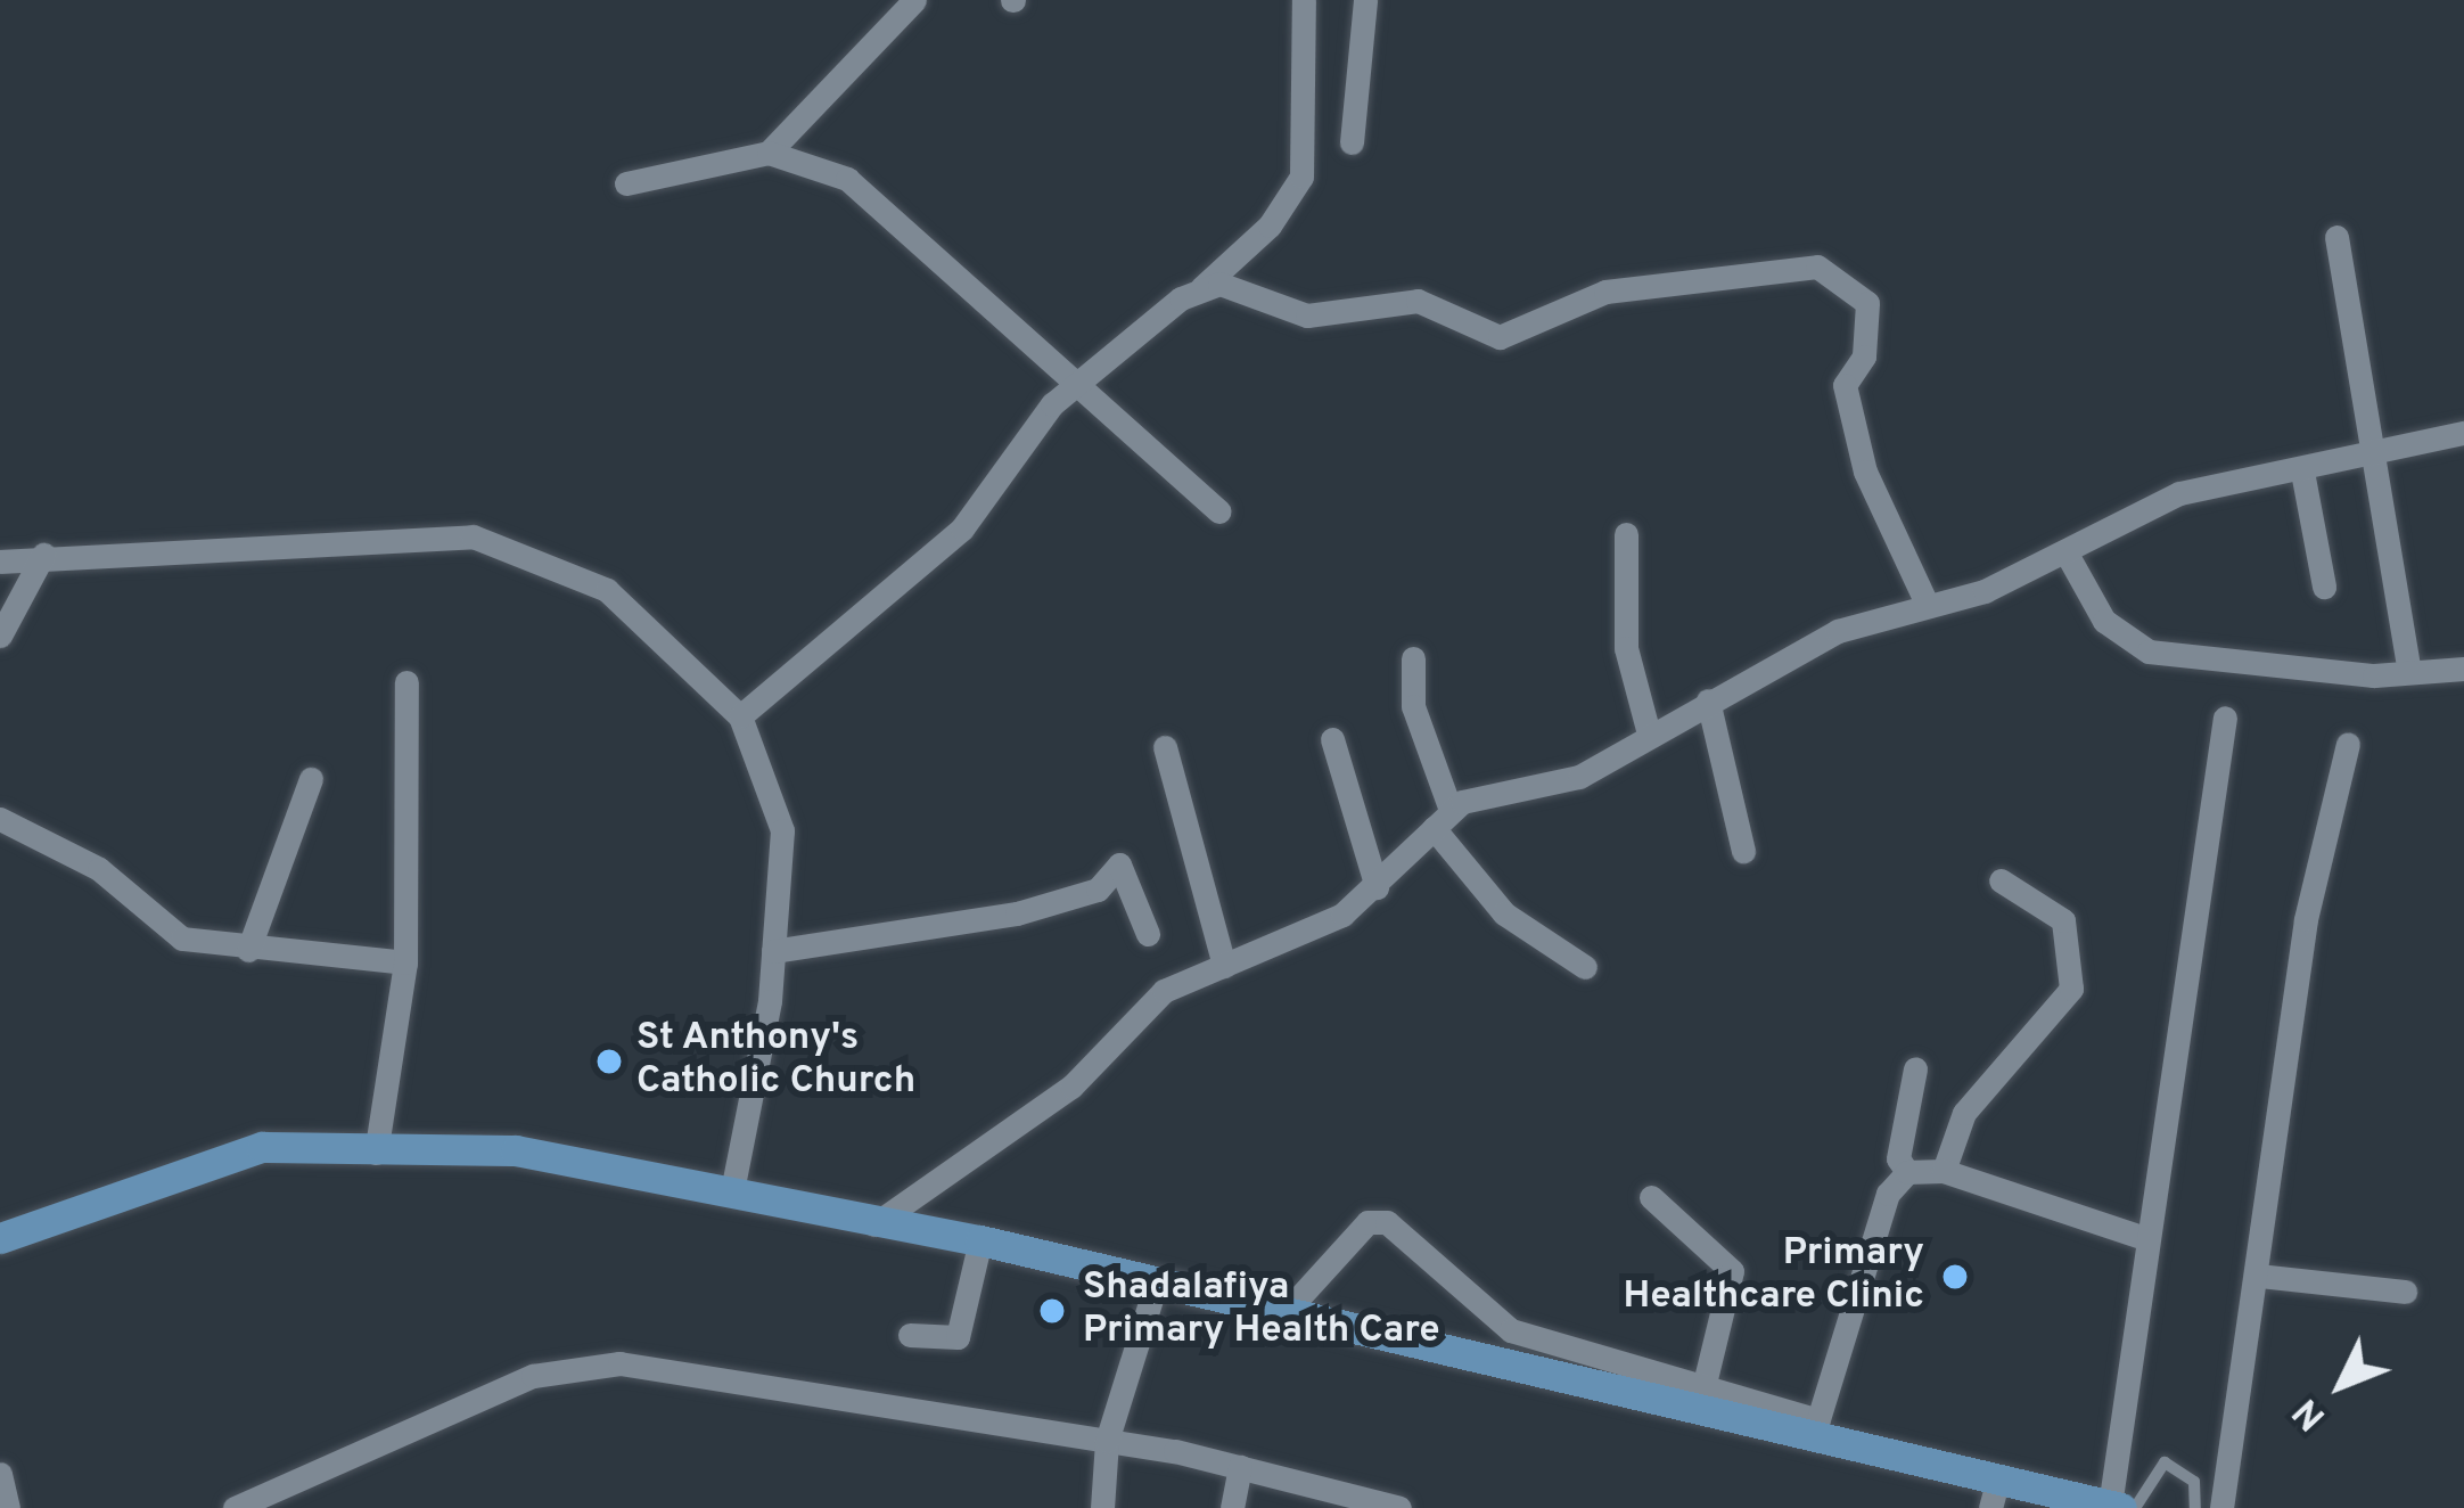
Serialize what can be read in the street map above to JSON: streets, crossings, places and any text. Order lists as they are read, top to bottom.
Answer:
{
  "places": ["St Anthony's Catholic Church", "Primary Healthcare Clinic", "Shadalafiya Primary Health Care"],
  "north": "bottom left"
}
